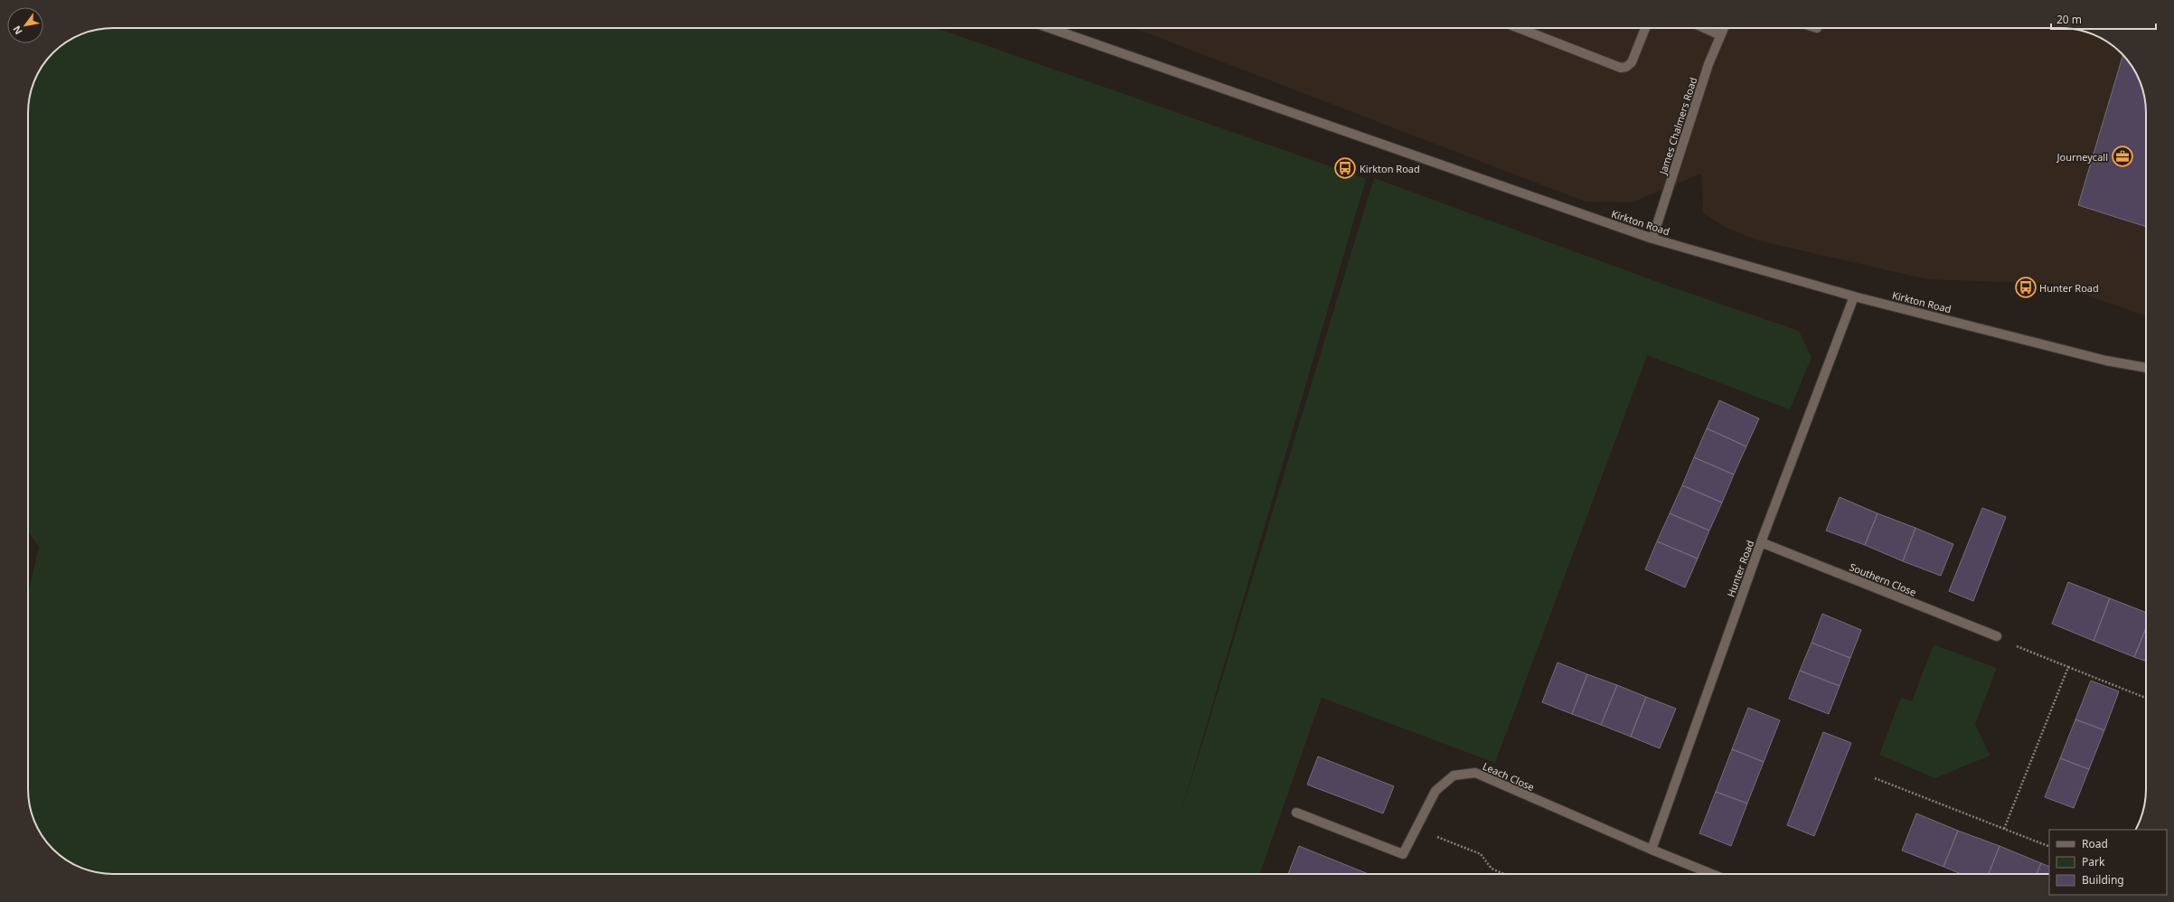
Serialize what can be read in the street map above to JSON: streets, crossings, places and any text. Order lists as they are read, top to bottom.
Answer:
{
  "streets": {
    "street": [
      "James Chalmers Road",
      "Kirkton Road",
      "Hunter Road",
      "Southern Close",
      "Leach Close"
    ]
  },
  "crossings": [
    ["James Chalmers Road", "Kirkton Road"],
    ["Kirkton Road", "Hunter Road"],
    ["Hunter Road", "Southern Close"],
    ["Hunter Road", "Leach Close"]
  ],
  "places": {
    "office": ["Journeycall"],
    "bus stop": ["Kirkton Road", "Hunter Road"]
  },
  "legend": ["Road", "Park", "Building"],
  "scale_bar": "20 m",
  "north": "bottom left"
}
